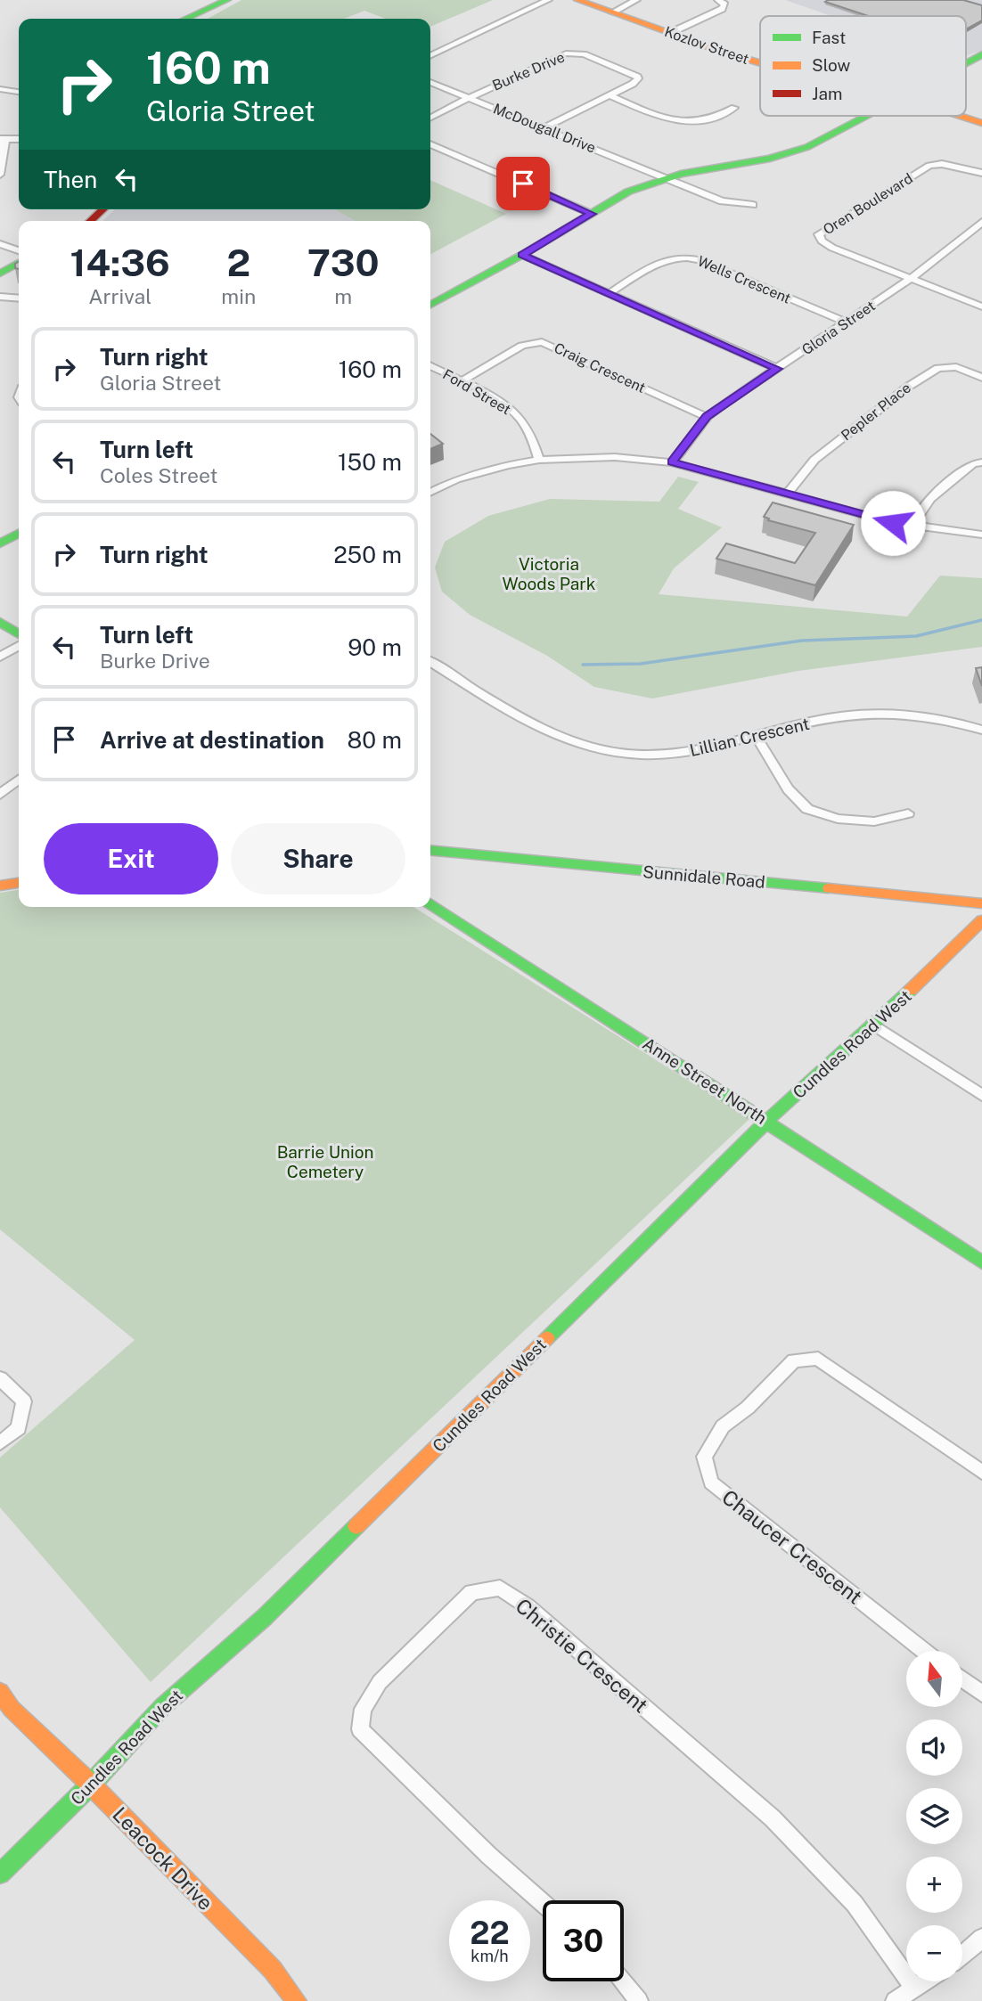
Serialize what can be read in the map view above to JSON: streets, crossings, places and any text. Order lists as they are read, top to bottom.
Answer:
{
  "streets": {
    "street": [
      "Kozlov Street",
      "Burke Drive",
      "McDougall Drive",
      "Oren Boulevard",
      "Wells Crescent",
      "Gloria Street",
      "Craig Crescent",
      "Ford Street",
      "Pepler Place",
      "Lillian Crescent",
      "Sunnidale Road",
      "Cundles Road West",
      "Anne Street North",
      "Chaucer Crescent",
      "Christie Crescent",
      "Leacock Drive"
    ]
  },
  "crossings": [
    ["Burke Drive", "McDougall Drive"],
    ["Oren Boulevard", "Gloria Street"],
    ["Wells Crescent", "Gloria Street"],
    ["Gloria Street", "Craig Crescent"],
    ["Craig Crescent", "Ford Street"],
    ["Cundles Road West", "Anne Street North"],
    ["Cundles Road West", "Leacock Drive"]
  ],
  "parks": ["Victoria Woods Park", "Barrie Union Cemetery"],
  "legend": ["Fast", "Slow", "Jam"],
  "north": "top",
  "page": {
    "turn": ["160 m", "Gloria Street"],
    "then": "Then",
    "eta": [
      "14:36",
      "Arrival",
      "2",
      "min",
      "730",
      "m"
    ],
    "list": [
      {
        "name": "Turn right",
        "note": "Gloria Street",
        "value": "160 m"
      },
      {
        "name": "Turn left",
        "note": "Coles Street",
        "value": "150 m"
      },
      {
        "name": "Turn right",
        "value": "250 m"
      },
      {
        "name": "Turn left",
        "note": "Burke Drive",
        "value": "90 m"
      },
      {
        "name": "Arrive at destination",
        "value": "80 m"
      }
    ],
    "buttons": ["Exit", "Share"],
    "map_buttons": ["+", "−"],
    "speed": "22 km/h",
    "limit": "30"
  }
}
